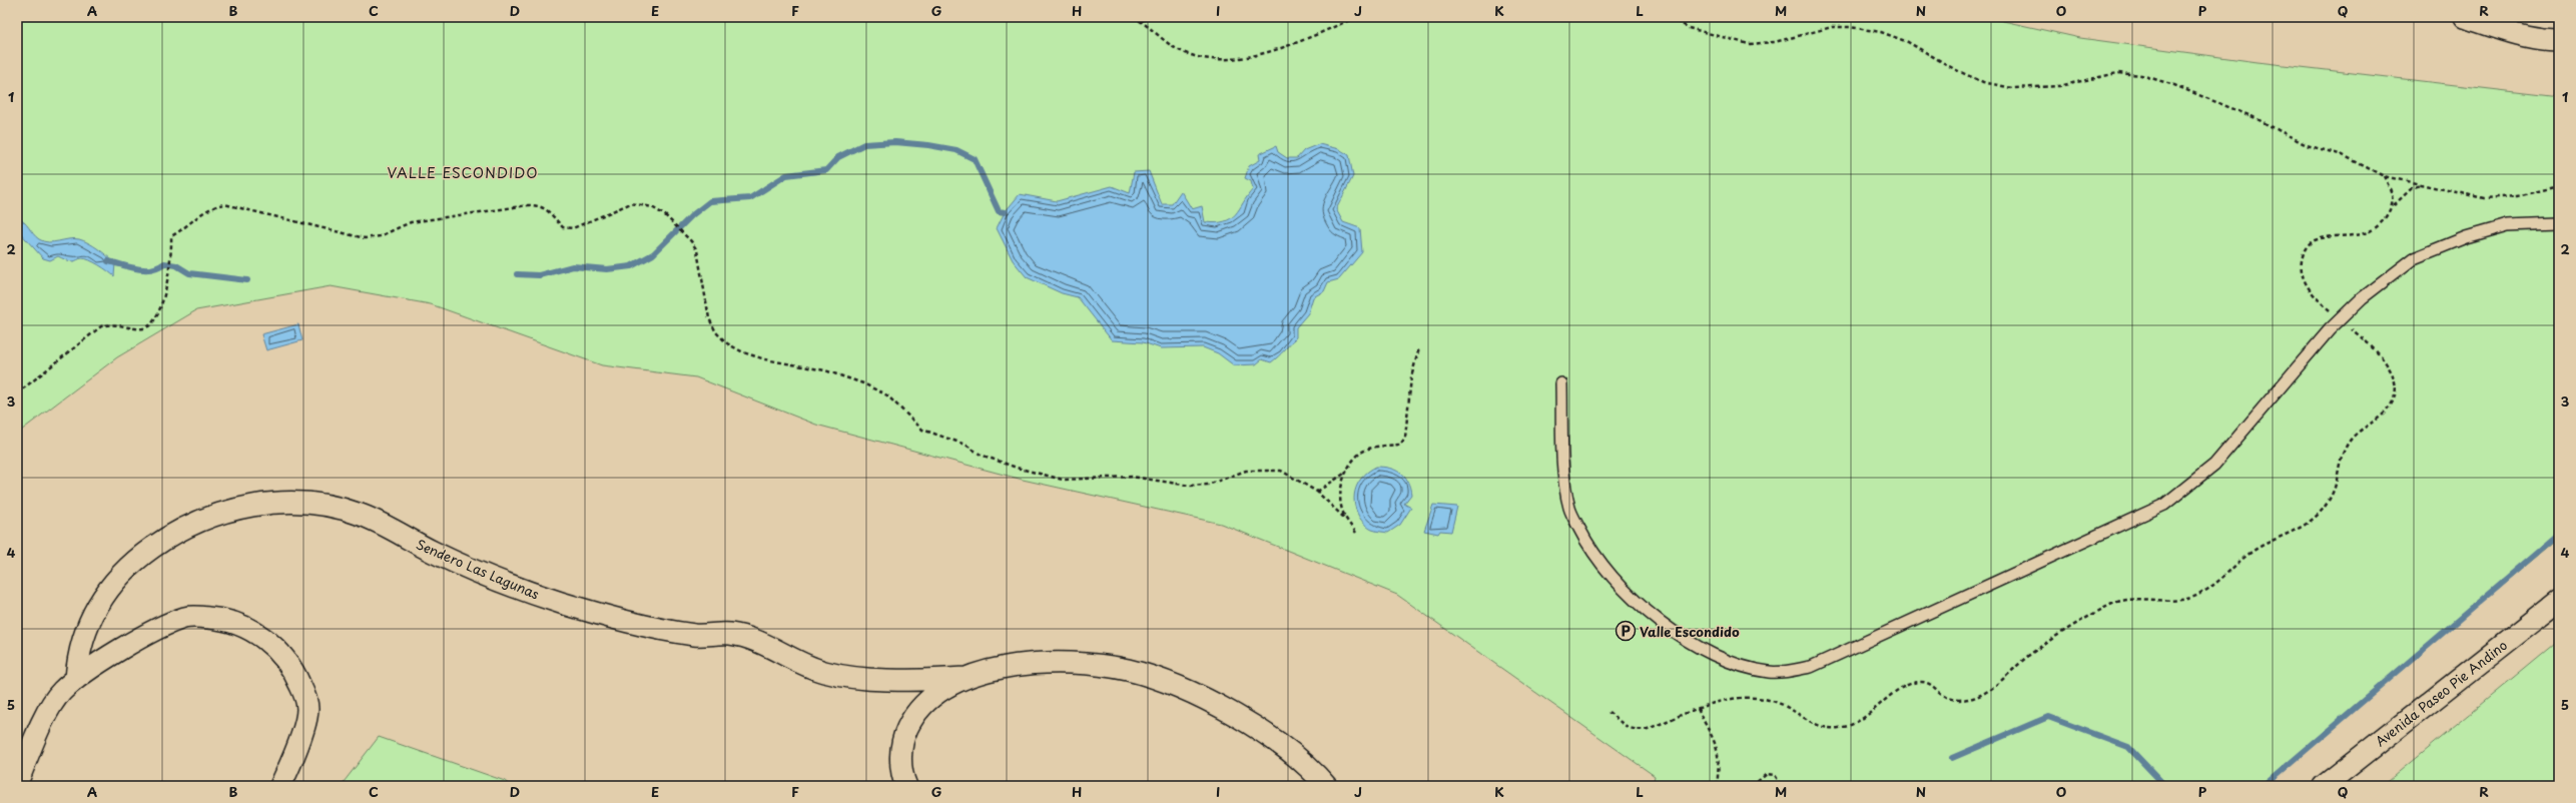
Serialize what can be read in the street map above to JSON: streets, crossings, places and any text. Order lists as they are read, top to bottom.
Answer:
{
  "streets": {
    "street": ["Sendero Las Lagunas", "Avenida Paseo Pie Andino"]
  },
  "districts": ["VALLE ESCONDIDO"],
  "places": {
    "parking": ["Valle Escondido"]
  },
  "grid": {
    "columns": [
      "A",
      "B",
      "C",
      "D",
      "E",
      "F",
      "G",
      "H",
      "I",
      "J",
      "K",
      "L",
      "M",
      "N",
      "O",
      "P",
      "Q",
      "R"
    ],
    "rows": [
      "1",
      "2",
      "3",
      "4",
      "5"
    ]
  }
}
